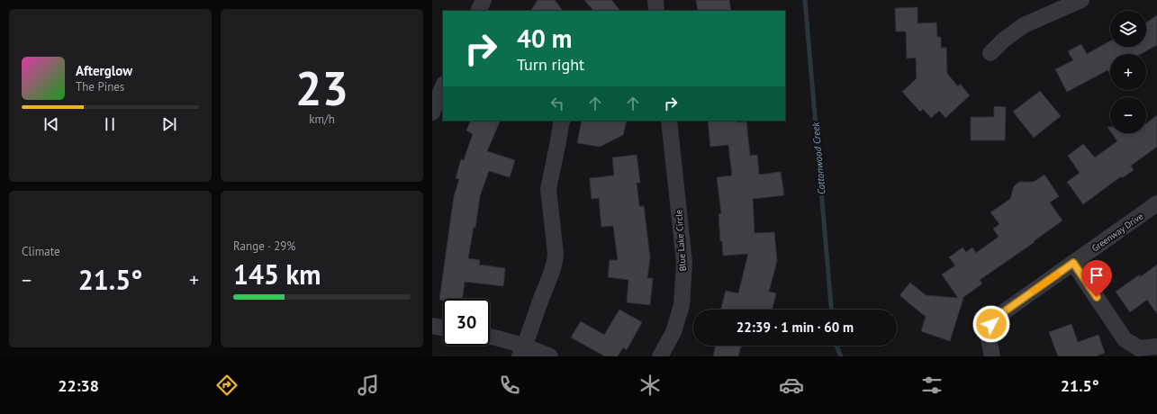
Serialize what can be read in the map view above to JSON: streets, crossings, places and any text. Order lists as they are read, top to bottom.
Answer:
{
  "streets": {
    "street": ["Greenway Drive", "Blue Lake Circle"]
  },
  "water": ["Cottonwood Creek"],
  "page": {
    "tile": [
      ["23", "km/h"],
      "Climate",
      ["Range · 29%", "145 km"]
    ],
    "map_buttons": ["+", "−"],
    "turn": ["40 m", "Turn right"],
    "song": ["Afterglow", "The Pines"],
    "heat": ["−", "21.5°", "+"],
    "limit": "30",
    "trip": "22:39 · 1 min · 60 m",
    "tabs": ["22:38", "21.5°"]
  }
}
